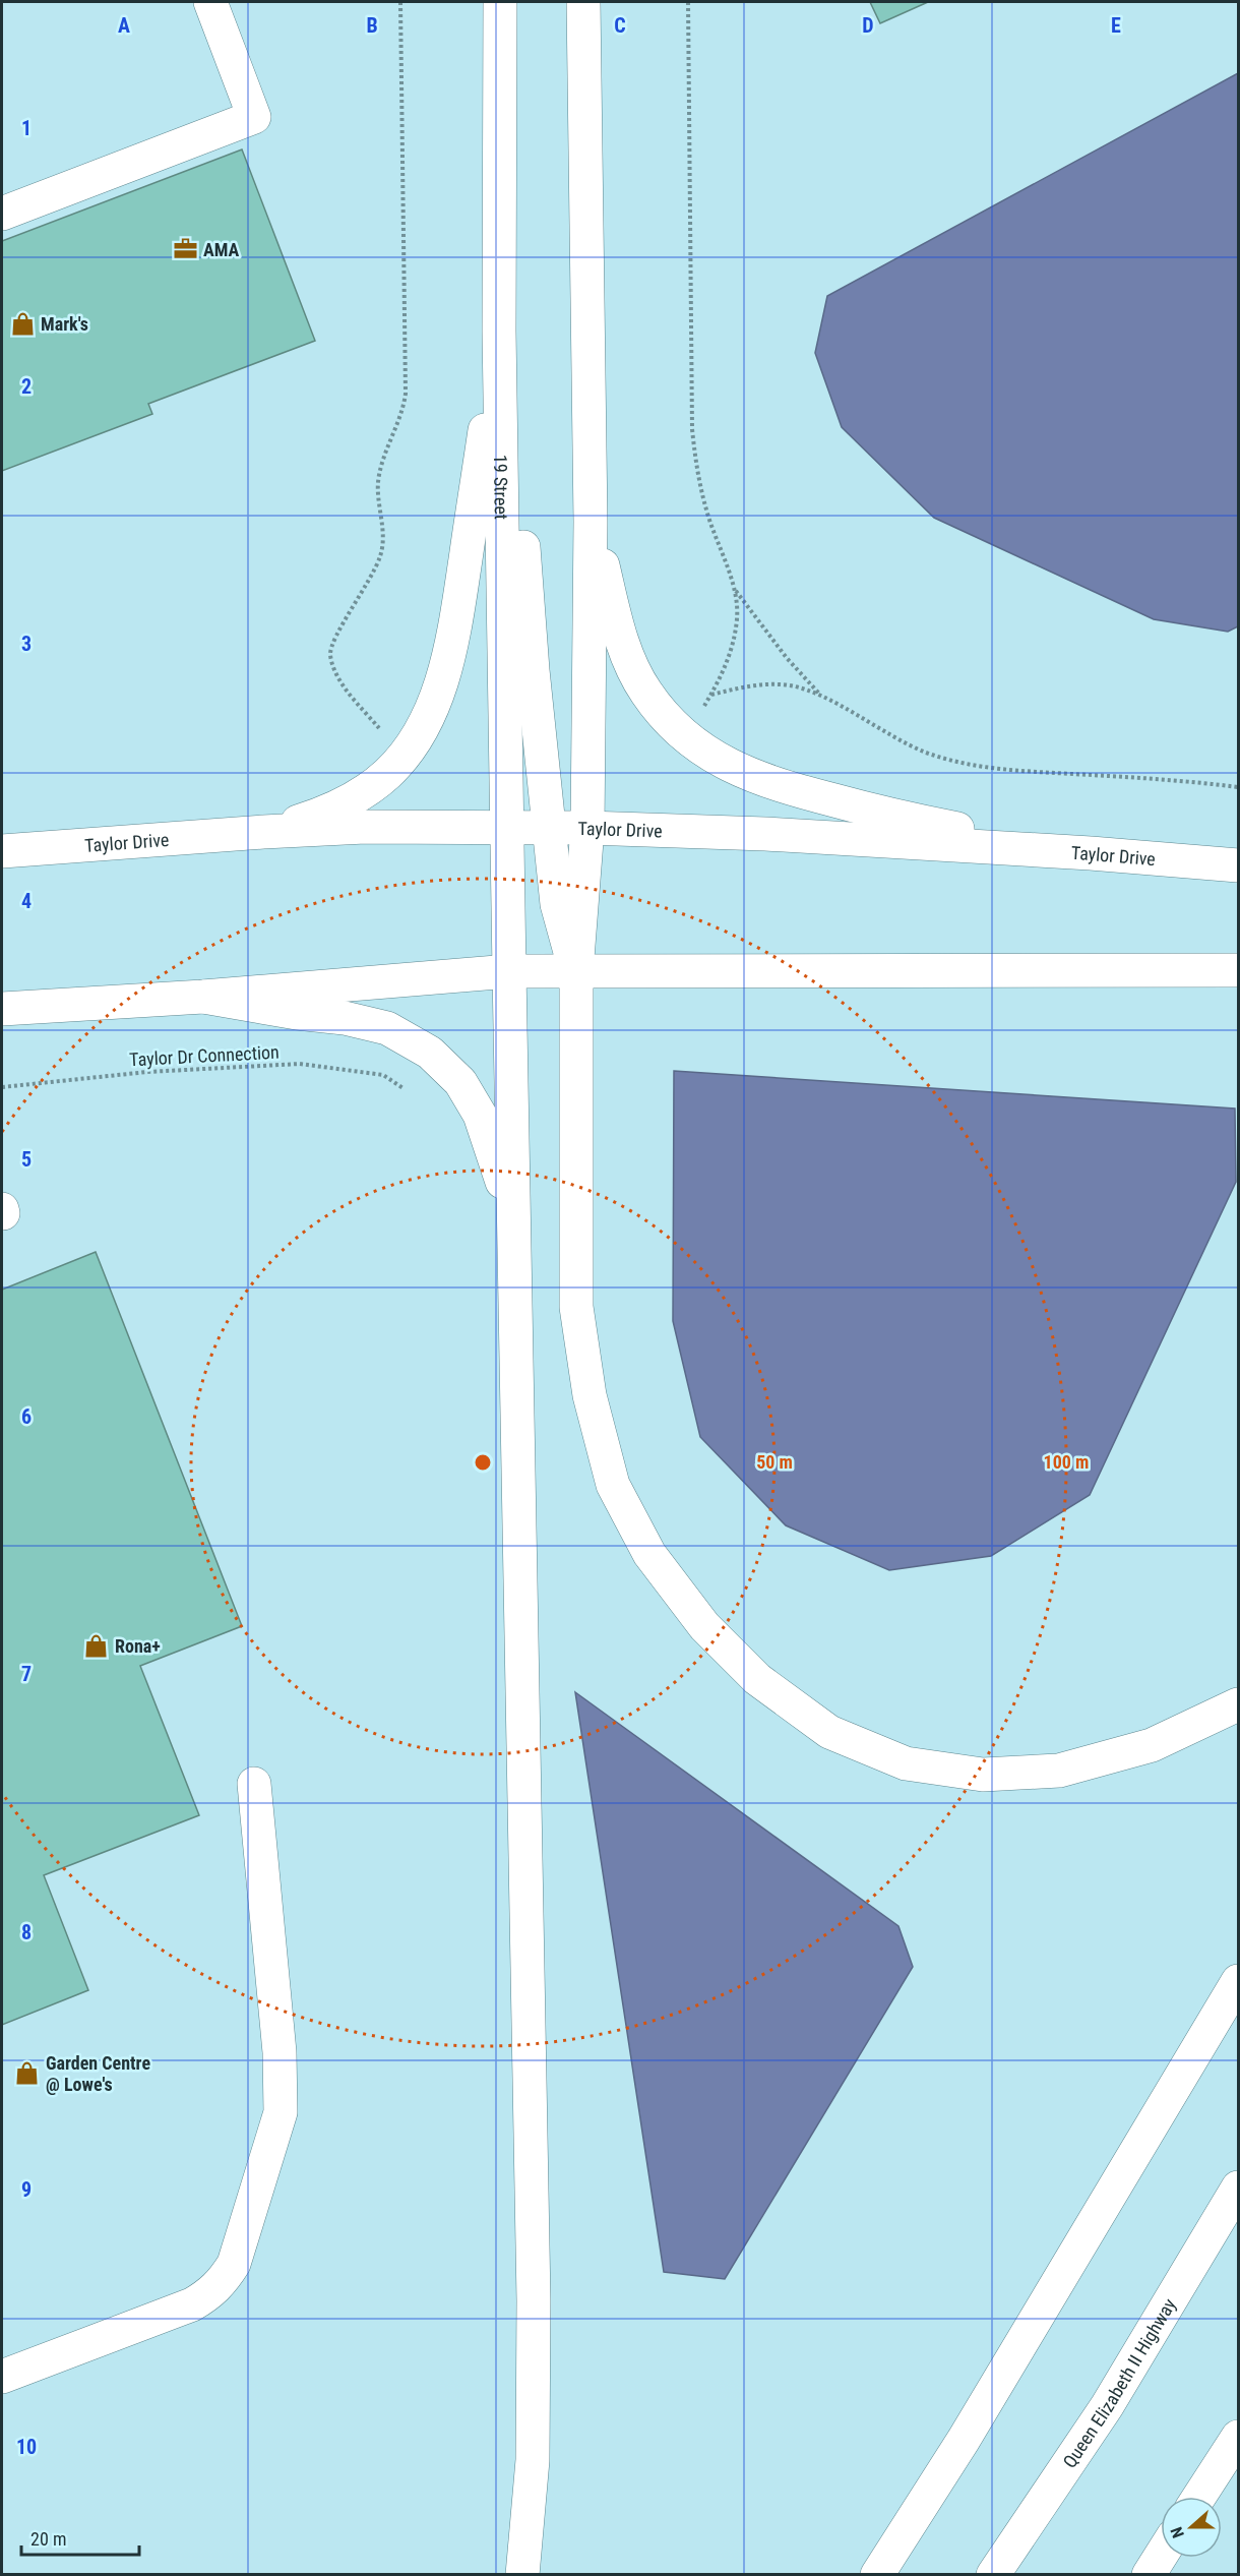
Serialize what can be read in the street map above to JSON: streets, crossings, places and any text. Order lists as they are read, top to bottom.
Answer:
{
  "streets": {
    "main road": ["19 Street", "Taylor Drive", "Queen Elizabeth II Highway"],
    "path": ["Taylor Dr Connection"]
  },
  "crossings": [
    ["19 Street", "Taylor Drive"]
  ],
  "places": {
    "office": ["AMA"],
    "shop": ["Mark's", "Rona+", "Garden Centre @ Lowe's"]
  },
  "scale_bar": "20 m",
  "north": "left",
  "grid": {
    "columns": [
      "A",
      "B",
      "C",
      "D",
      "E"
    ],
    "rows": [
      "1",
      "2",
      "3",
      "4",
      "5",
      "6",
      "7",
      "8",
      "9",
      "10"
    ]
  },
  "rings": ["50 m", "100 m"]
}
